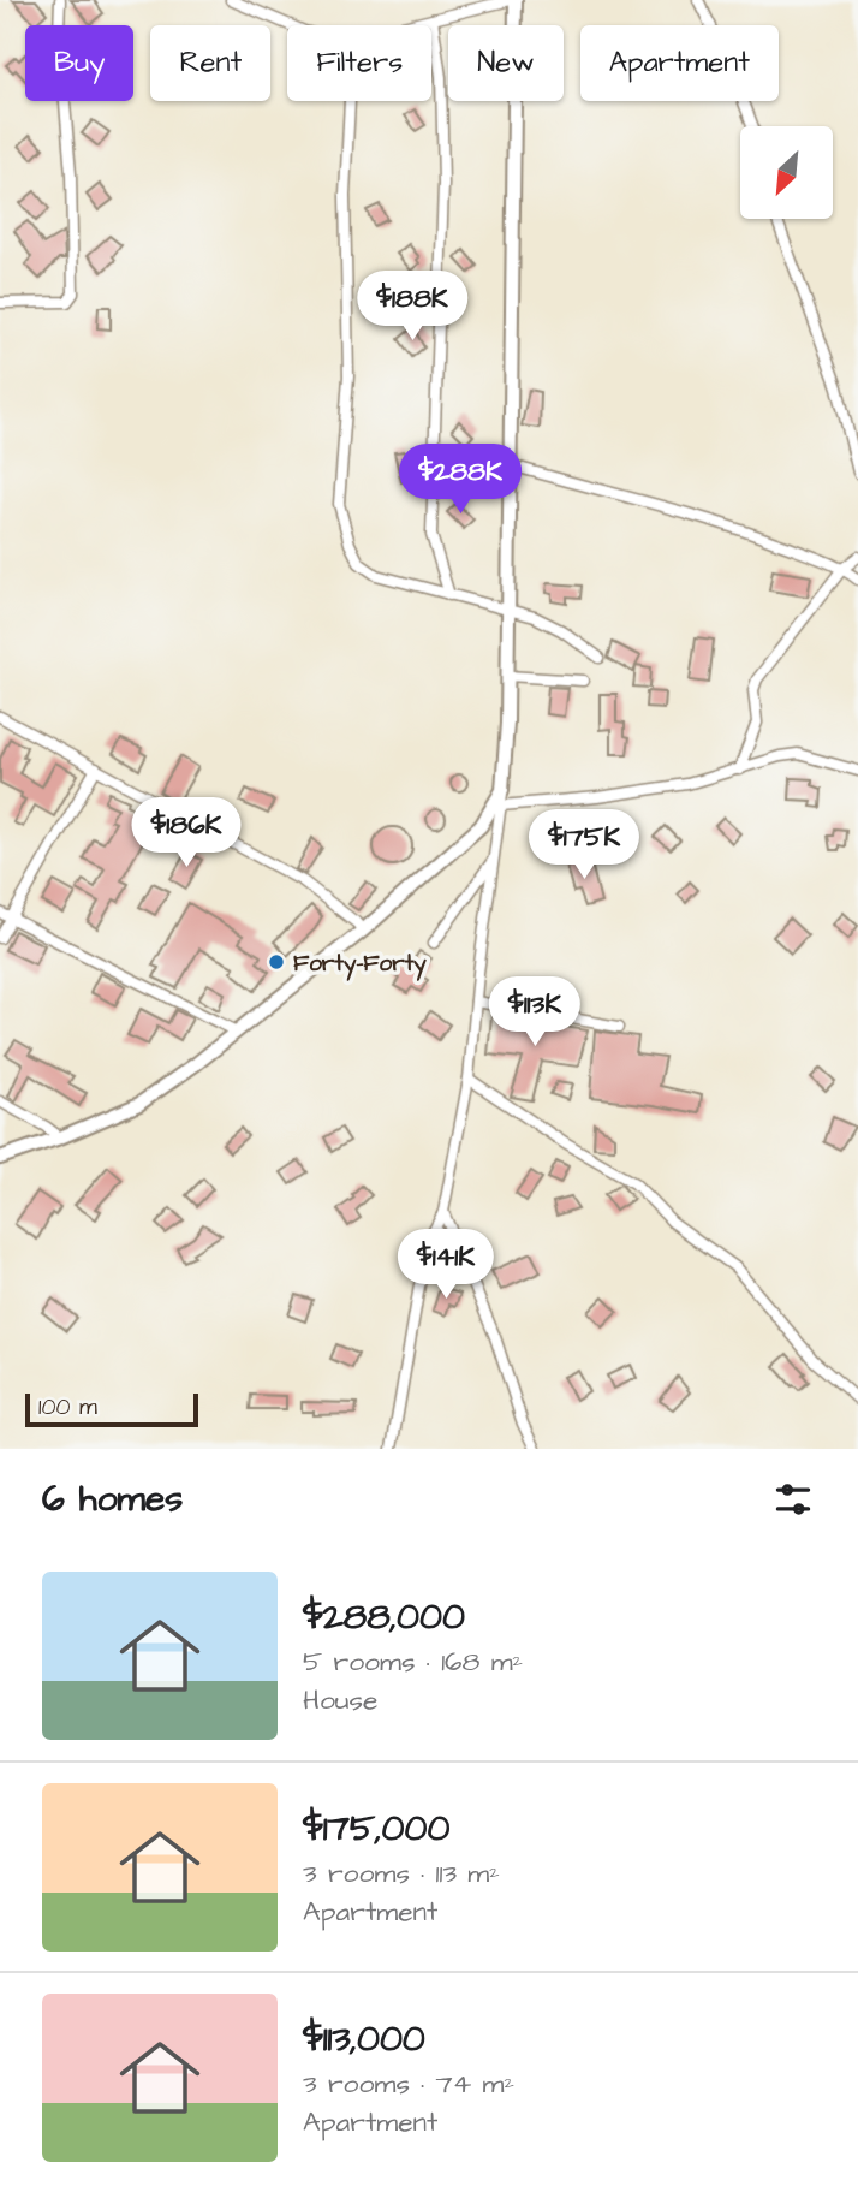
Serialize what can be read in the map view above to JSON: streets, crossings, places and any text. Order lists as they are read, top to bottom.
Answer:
{
  "places": ["Forty-Forty"],
  "scale_bar": "100 m",
  "north": "bottom left",
  "page": {
    "chip": [
      "Buy",
      "Rent",
      "Filters",
      "New",
      "Apartment"
    ],
    "price": [
      "$188K",
      "$288K",
      "$186K",
      "$175K",
      "$113K",
      "$141K"
    ],
    "scale": "100 m",
    "heading": "6 homes",
    "list": [
      {
        "name": "$288,000",
        "note": "5 rooms · 168 m² · House"
      },
      {
        "name": "$175,000",
        "note": "3 rooms · 113 m² · Apartment"
      },
      {
        "name": "$113,000",
        "note": "3 rooms · 74 m² · Apartment"
      }
    ]
  }
}
